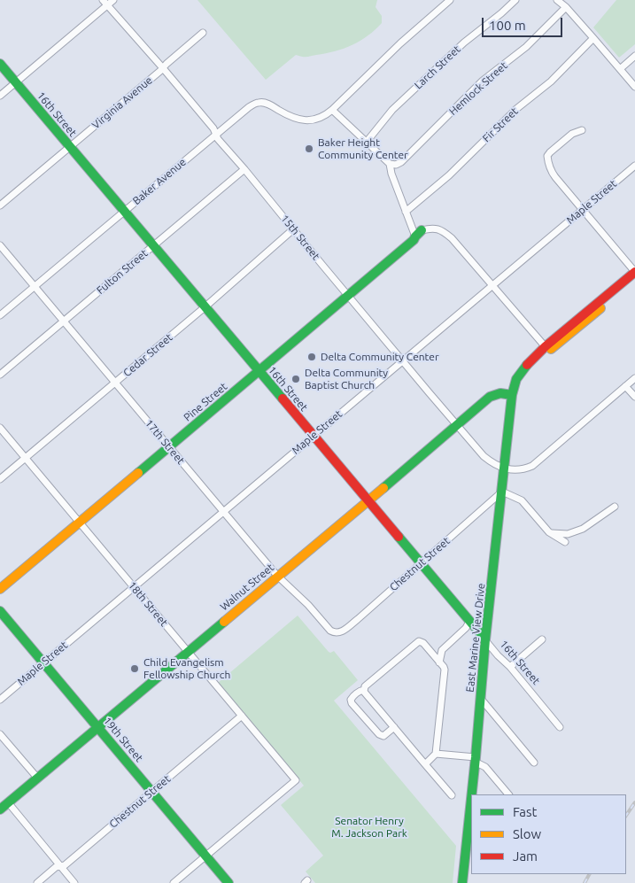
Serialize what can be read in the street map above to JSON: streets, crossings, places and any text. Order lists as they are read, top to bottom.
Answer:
{
  "streets": {
    "street": [
      "Larch Street",
      "Hemlock Street",
      "Virginia Avenue",
      "16th Street",
      "Fir Street",
      "Baker Avenue",
      "Maple Street",
      "15th Street",
      "Fulton Street",
      "Cedar Street",
      "Pine Street",
      "17th Street",
      "Chestnut Street",
      "Walnut Street",
      "18th Street",
      "East Marine View Drive",
      "19th Street"
    ]
  },
  "crossings": [
    ["Virginia Avenue", "16th Street"],
    ["Virginia Avenue", "15th Street"],
    ["16th Street", "Baker Avenue"],
    ["16th Street", "Maple Street"],
    ["16th Street", "Fulton Street"],
    ["16th Street", "Cedar Street"],
    ["16th Street", "Pine Street"],
    ["16th Street", "Chestnut Street"],
    ["16th Street", "Walnut Street"],
    ["16th Street", "East Marine View Drive"],
    ["Baker Avenue", "15th Street"],
    ["Baker Avenue", "17th Street"],
    ["Maple Street", "15th Street"],
    ["Maple Street", "17th Street"],
    ["Maple Street", "18th Street"],
    ["Maple Street", "19th Street"],
    ["15th Street", "Fulton Street"],
    ["15th Street", "Cedar Street"],
    ["15th Street", "Pine Street"],
    ["15th Street", "Walnut Street"],
    ["15th Street", "East Marine View Drive"],
    ["Fulton Street", "17th Street"],
    ["Cedar Street", "17th Street"],
    ["Cedar Street", "18th Street"],
    ["Pine Street", "17th Street"],
    ["Pine Street", "18th Street"],
    ["17th Street", "Chestnut Street"],
    ["17th Street", "Walnut Street"],
    ["Chestnut Street", "18th Street"],
    ["Chestnut Street", "East Marine View Drive"],
    ["Chestnut Street", "19th Street"],
    ["Walnut Street", "18th Street"],
    ["Walnut Street", "East Marine View Drive"],
    ["Walnut Street", "19th Street"],
    ["18th Street", "19th Street"]
  ],
  "parks": ["Senator Henry M. Jackson Park"],
  "places": [
    "Baker Height Community Center",
    "Delta Community Center",
    "Delta Community Baptist Church",
    "Child Evangelism Fellowship Church"
  ],
  "legend": ["Fast", "Slow", "Jam"],
  "scale_bar": "100 m"
}
